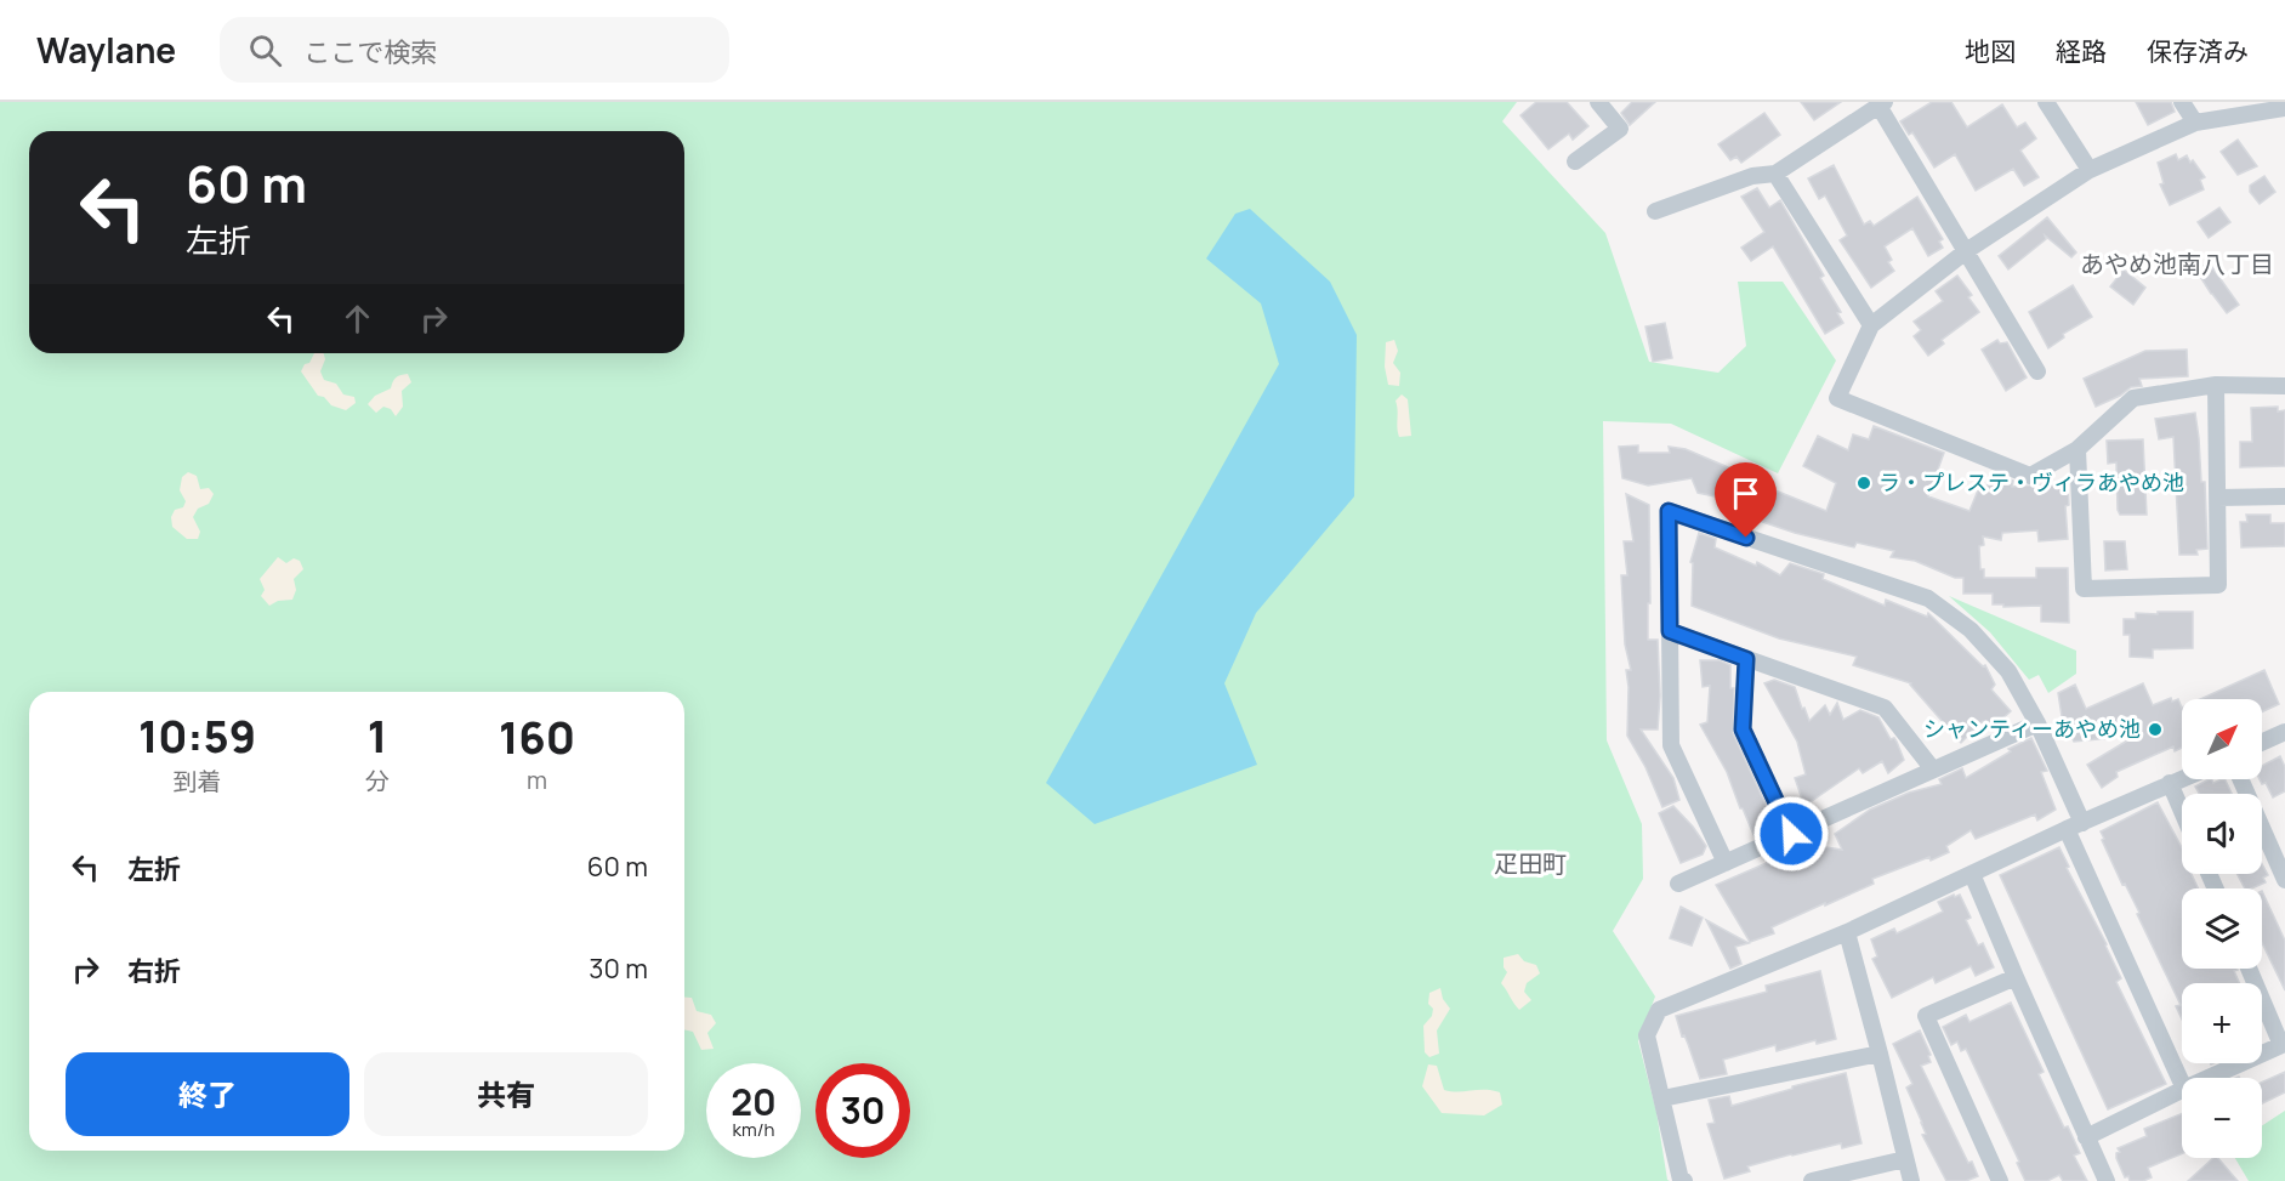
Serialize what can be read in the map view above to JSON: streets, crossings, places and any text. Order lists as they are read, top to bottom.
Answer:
{
  "districts": ["あやめ池南八丁目", "疋田町"],
  "places": ["ラ・プレステ・ヴィラあやめ池", "シャンティーあやめ池"],
  "north": "top right",
  "page": {
    "header": "Waylane",
    "search": "ここで検索",
    "nav": ["地図", "経路", "保存済み"],
    "turn": ["60 m", "左折"],
    "eta": [
      "10:59",
      "到着",
      "1",
      "分",
      "160",
      "m"
    ],
    "map_buttons": ["+", "−"],
    "list": [
      {
        "name": "左折",
        "value": "60 m"
      },
      {
        "name": "右折",
        "value": "30 m"
      }
    ],
    "buttons": ["終了", "共有"],
    "speed": "20 km/h",
    "limit": "30"
  }
}
